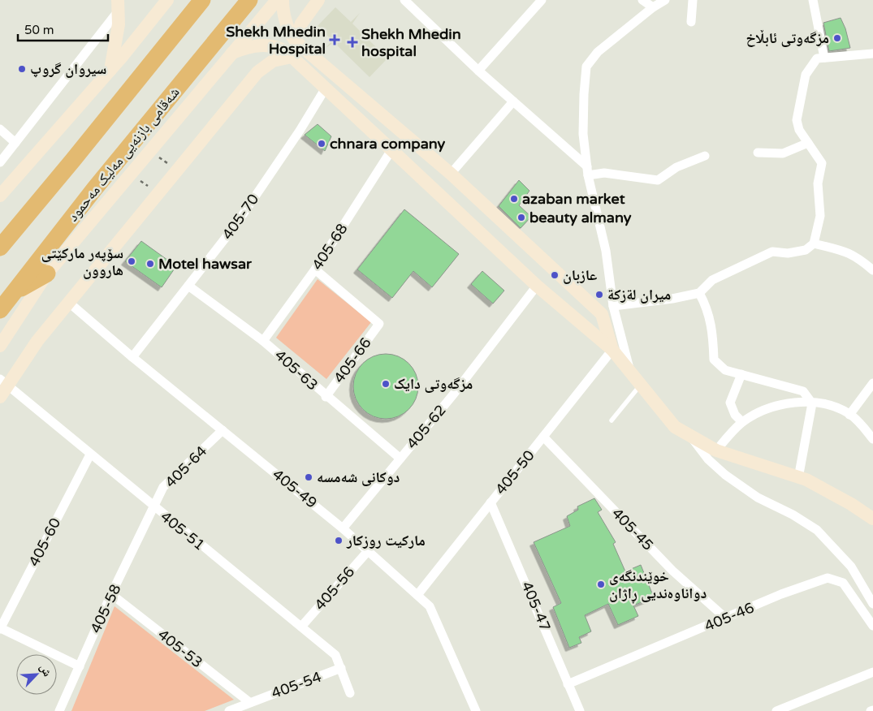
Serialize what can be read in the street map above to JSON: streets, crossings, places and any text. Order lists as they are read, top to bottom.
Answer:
{
  "streets": {
    "highway": ["شەقامی بازنەیی مەلیک مەحمود"],
    "street": [
      "405-70",
      "405-68",
      "405-66",
      "405-63",
      "405-62",
      "405-64",
      "405-50",
      "405-49",
      "405-45",
      "405-51",
      "405-60",
      "405-56",
      "405-47",
      "405-58",
      "405-46",
      "405-53",
      "405-54"
    ]
  },
  "crossings": [
    ["405-70", "405-63"],
    ["405-70", "405-49"],
    ["405-68", "405-66"],
    ["405-68", "405-63"],
    ["405-66", "405-63"],
    ["405-63", "405-62"],
    ["405-62", "405-49"],
    ["405-64", "405-49"],
    ["405-64", "405-51"],
    ["405-64", "405-58"],
    ["405-50", "405-49"],
    ["405-50", "405-45"],
    ["405-50", "405-47"],
    ["405-49", "405-56"],
    ["405-45", "405-46"],
    ["405-51", "405-60"],
    ["405-51", "405-56"],
    ["405-51", "405-58"],
    ["405-51", "405-54"],
    ["405-47", "405-46"],
    ["405-58", "405-53"],
    ["405-53", "405-54"]
  ],
  "places": {
    "other": [
      "مزگەوتی ئابڵاخ",
      "سیروان گروپ",
      "chnara company",
      "azaban market",
      "beauty almany",
      "سۆپەر ماركێتی هاروون",
      "Motel hawsar",
      "عازبان",
      "ميران لةزكة",
      "مزگەوتی دایک",
      "دوکانی شەمسە",
      "ماركيت روزكار",
      "خوێندنگەی دواناوەندیی ڕاژان"
    ],
    "health": ["Shekh Mhedin Hospital", "Shekh Mhedin hospital"]
  },
  "scale_bar": "50 m",
  "north": "top right"
}
